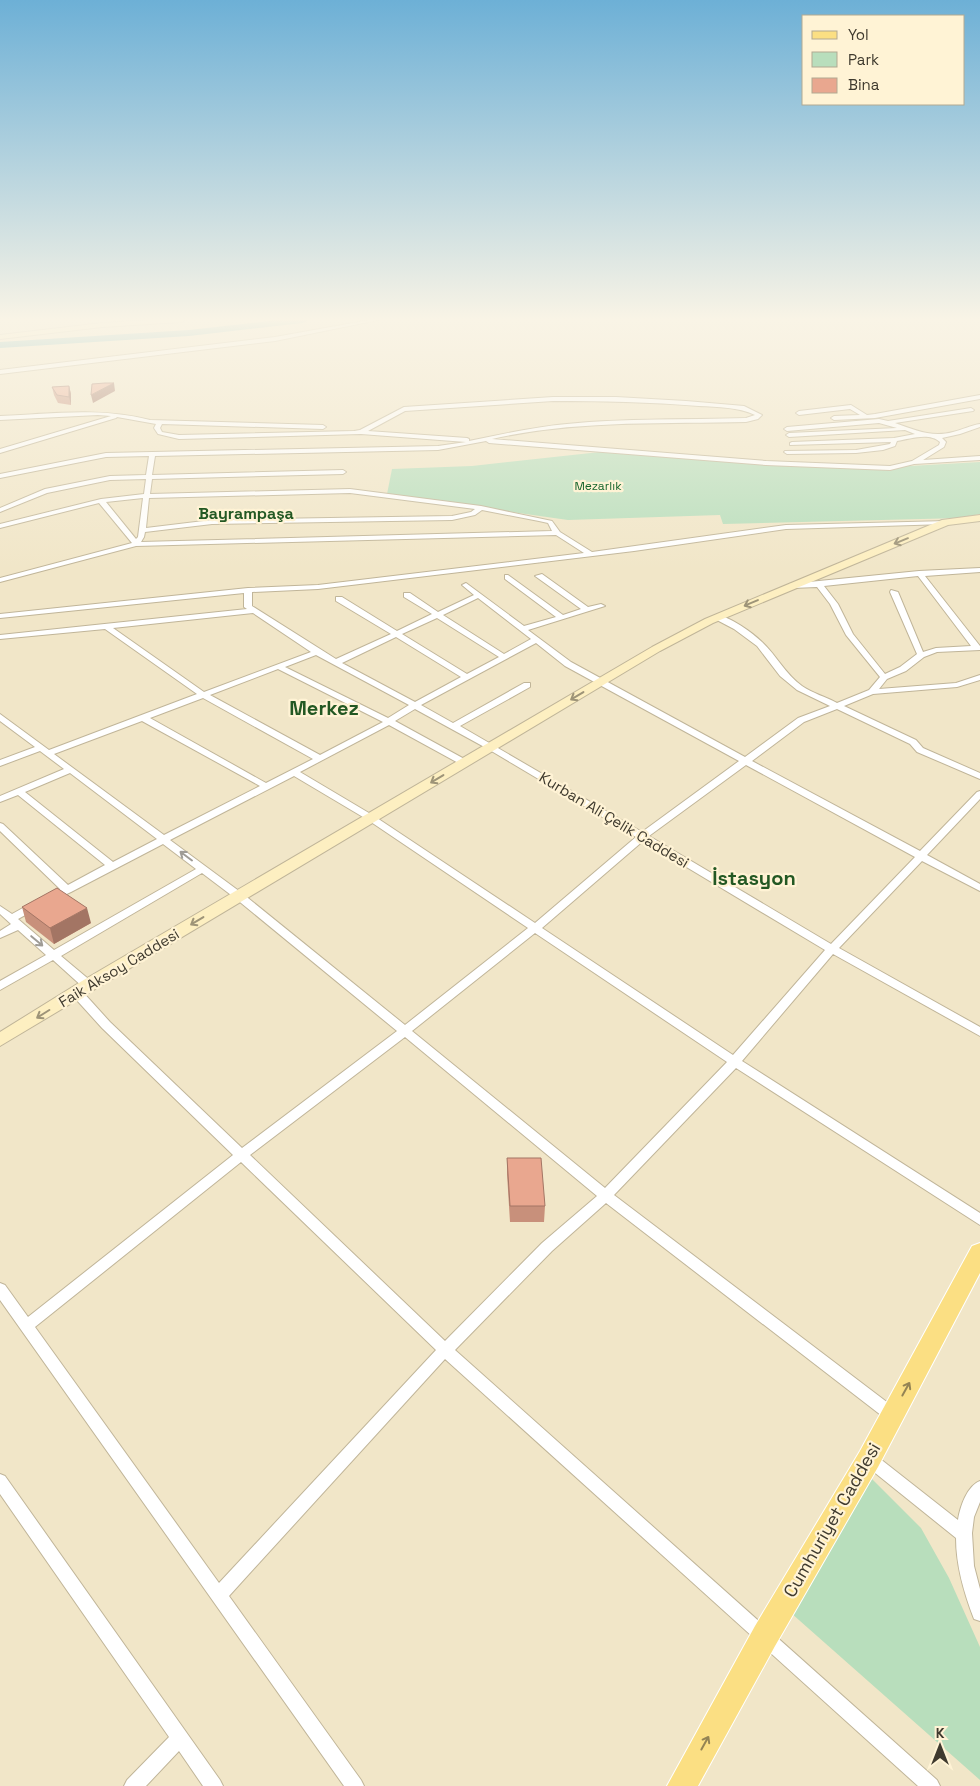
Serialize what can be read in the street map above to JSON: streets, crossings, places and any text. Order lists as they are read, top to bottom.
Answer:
{
  "streets": {
    "main road": ["Faik Aksoy Caddesi", "Cumhuriyet Caddesi"],
    "street": ["Kurban Ali Çelik Caddesi"]
  },
  "crossings": [
    ["Kurban Ali Çelik Caddesi", "Faik Aksoy Caddesi"]
  ],
  "one_way": ["Faik Aksoy Caddesi", "Cumhuriyet Caddesi"],
  "districts": ["Bayrampaşa", "Merkez", "İstasyon"],
  "parks": ["Mezarlık"],
  "legend": ["Yol", "Park", "Bina"],
  "north": "top"
}
